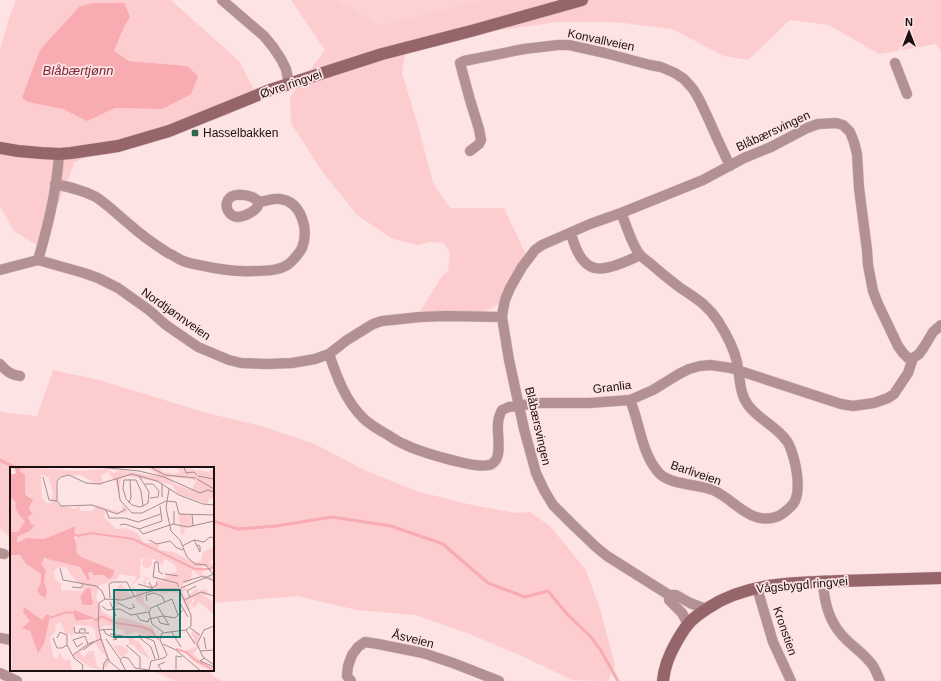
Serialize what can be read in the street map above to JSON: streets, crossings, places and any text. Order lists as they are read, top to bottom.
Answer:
{
  "streets": {
    "street": [
      "Konvallveien",
      "Øvre ringvei",
      "Blåbærsvingen",
      "Nordtjønnveien",
      "Granlia",
      "Barliveien",
      "Vågsbygd ringvei",
      "Kronstien",
      "Åsveien"
    ]
  },
  "crossings": [
    ["Konvallveien", "Blåbærsvingen"],
    ["Blåbærsvingen", "Nordtjønnveien"],
    ["Blåbærsvingen", "Granlia"],
    ["Blåbærsvingen", "Barliveien"],
    ["Blåbærsvingen", "Vågsbygd ringvei"],
    ["Nordtjønnveien", "Granlia"],
    ["Granlia", "Barliveien"],
    ["Vågsbygd ringvei", "Kronstien"]
  ],
  "water": ["Blåbærtjønn"],
  "places": {
    "transit": ["Hasselbakken"]
  },
  "north": "top"
}
